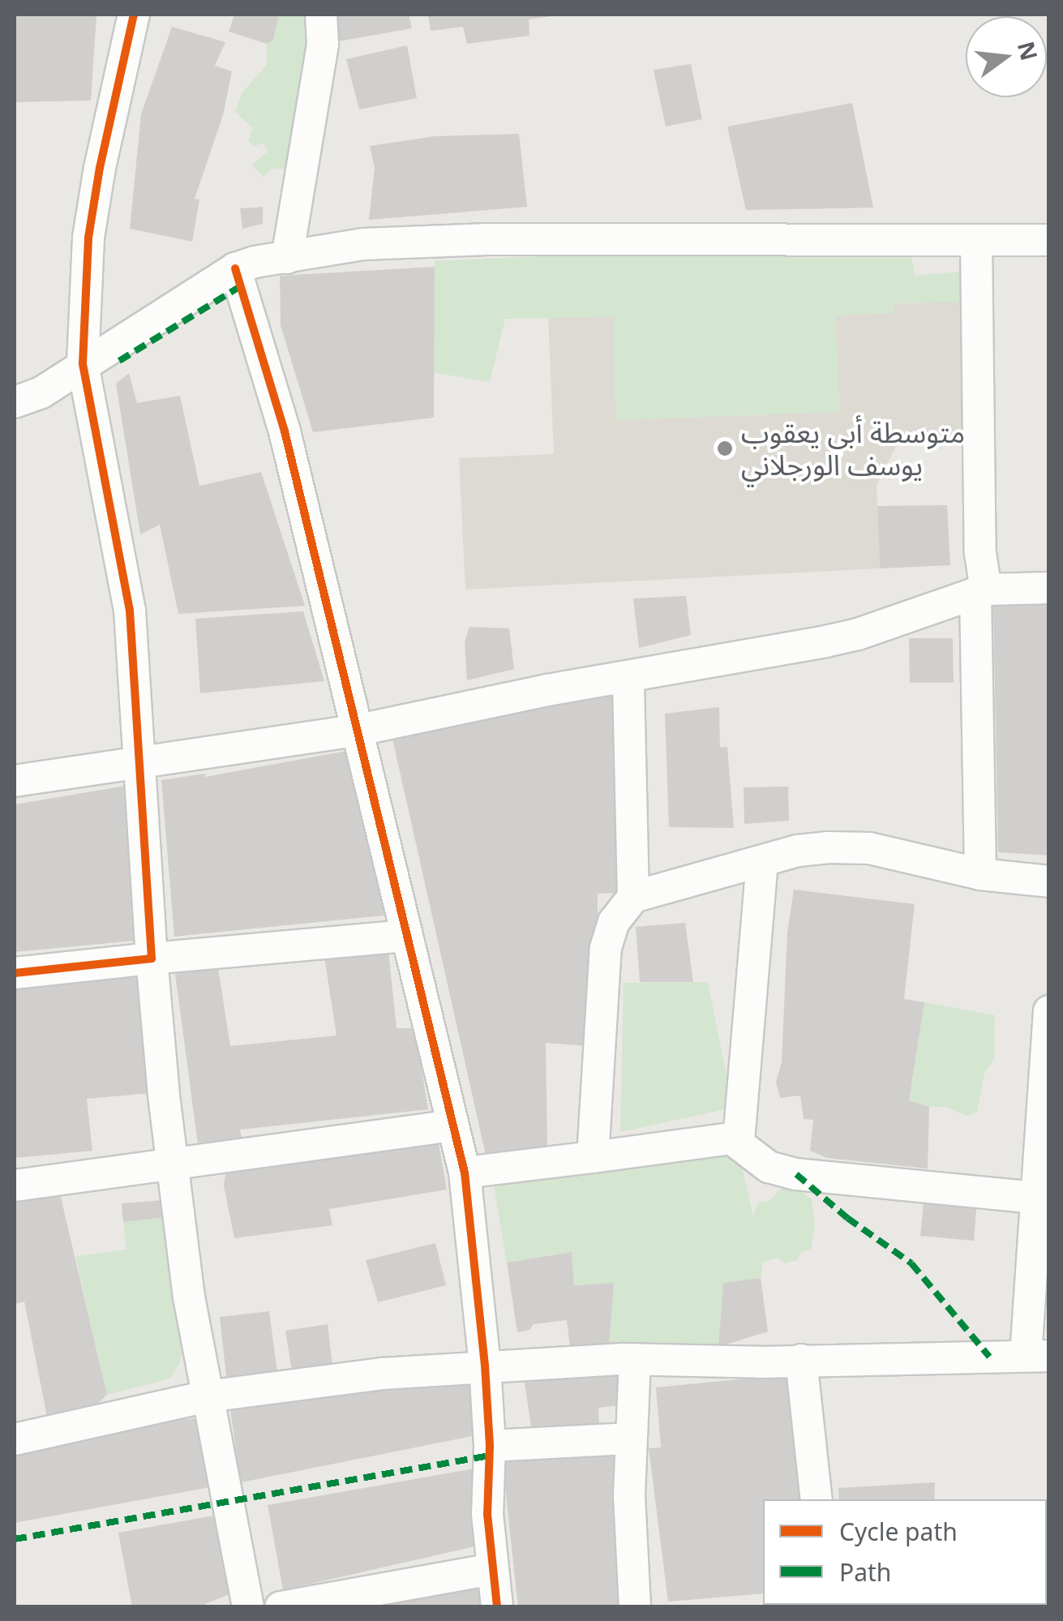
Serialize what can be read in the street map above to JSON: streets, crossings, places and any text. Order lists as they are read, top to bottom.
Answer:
{
  "places": ["متوسطة أبي يعقوب يوسف الورجلاني"],
  "legend": ["Cycle path", "Path"],
  "north": "right"
}
